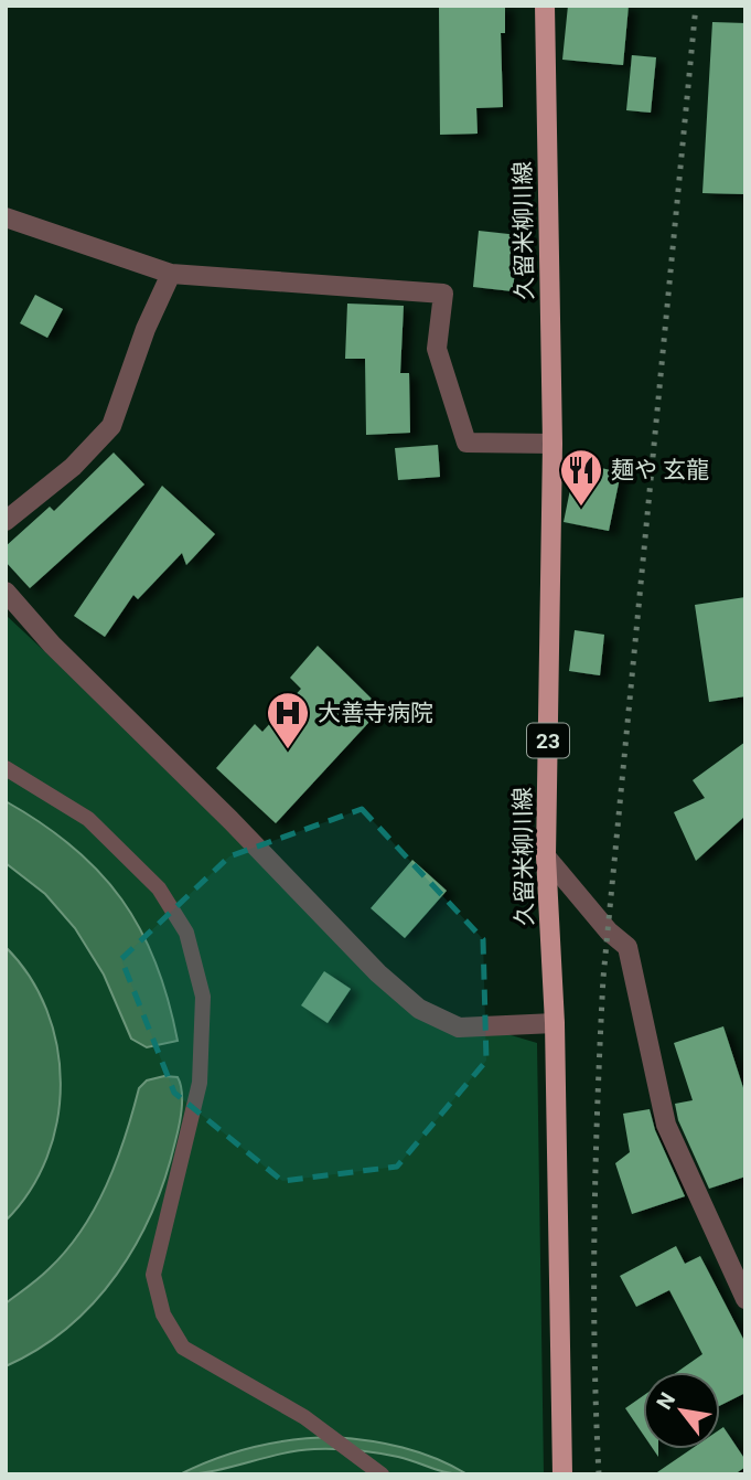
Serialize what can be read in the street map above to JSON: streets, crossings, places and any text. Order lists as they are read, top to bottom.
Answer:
{
  "streets": {
    "main road": ["久留米柳川線", "23"]
  },
  "places": {
    "restaurant": ["麺や 玄龍"],
    "hospital": ["大善寺病院"]
  },
  "north": "top left"
}
